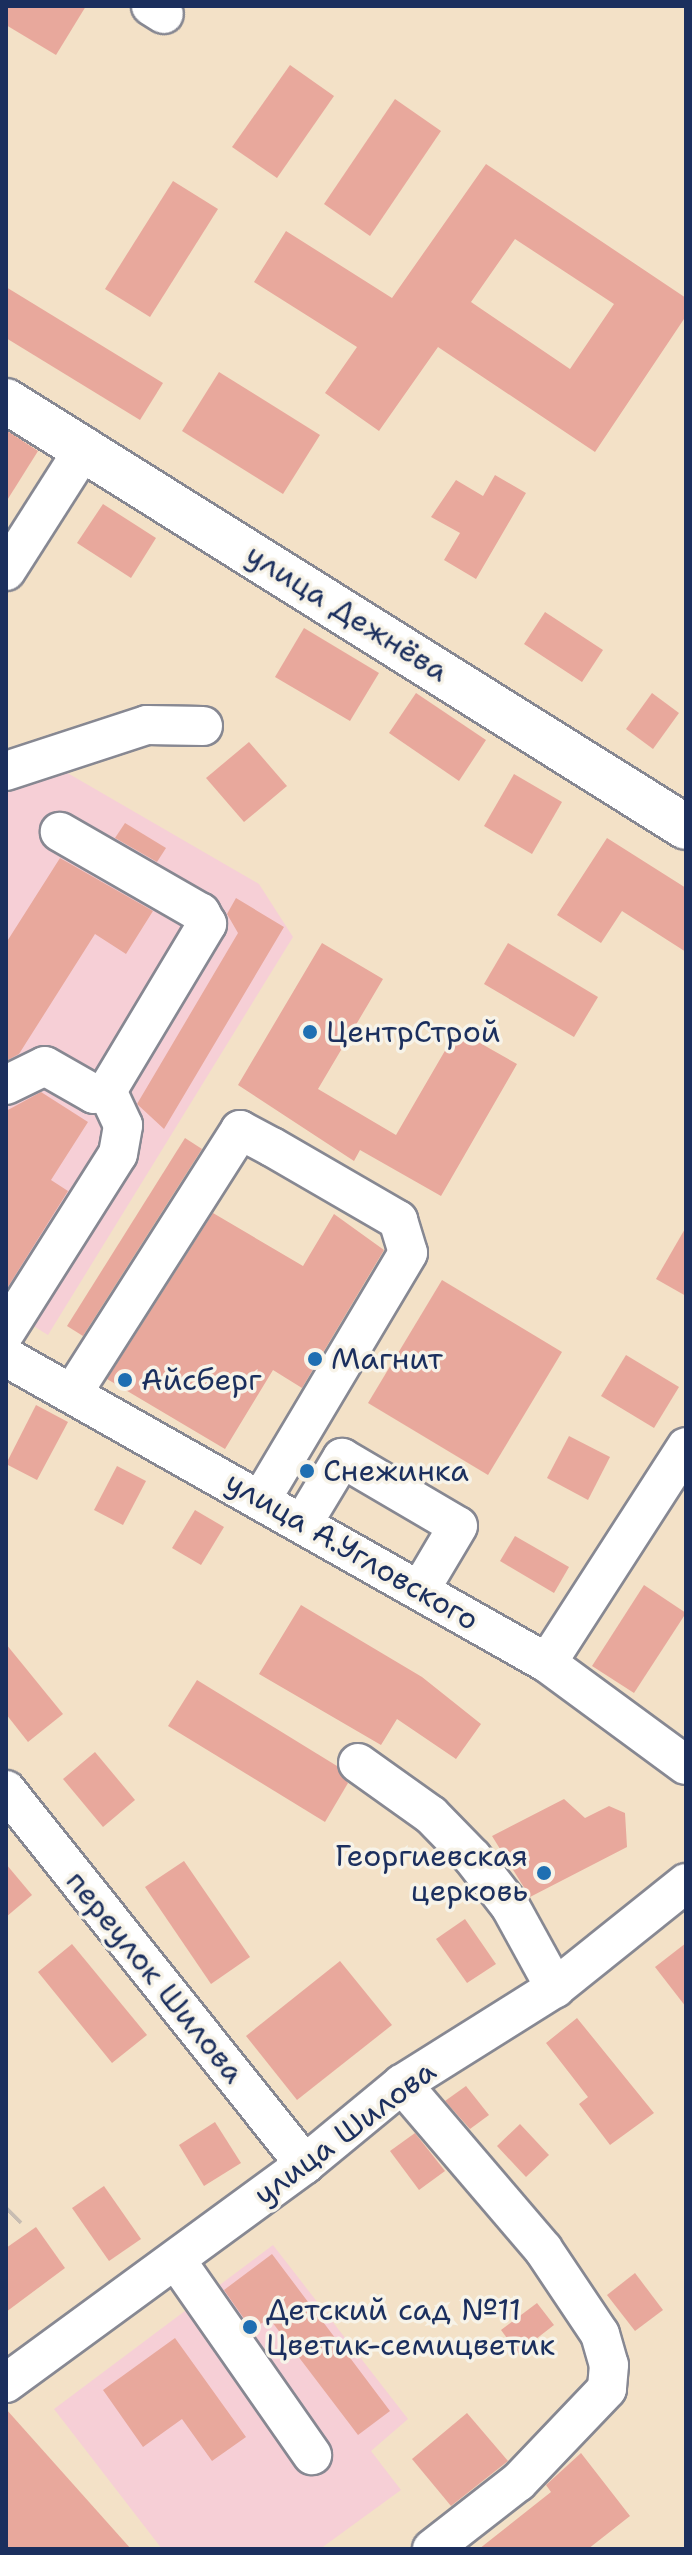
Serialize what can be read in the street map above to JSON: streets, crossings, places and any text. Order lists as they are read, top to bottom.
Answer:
{
  "streets": {
    "main road": ["улица Дежнёва"],
    "street": ["улица А.Угловского", "переулок Шилова", "улица Шилова"]
  },
  "crossings": [
    ["переулок Шилова", "улица Шилова"]
  ],
  "places": [
    "ЦентрСтрой",
    "Магнит",
    "Айсберг",
    "Снежинка",
    "Георгиевская церковь",
    "Детский сад №11 Цветик-семицветик"
  ]
}
